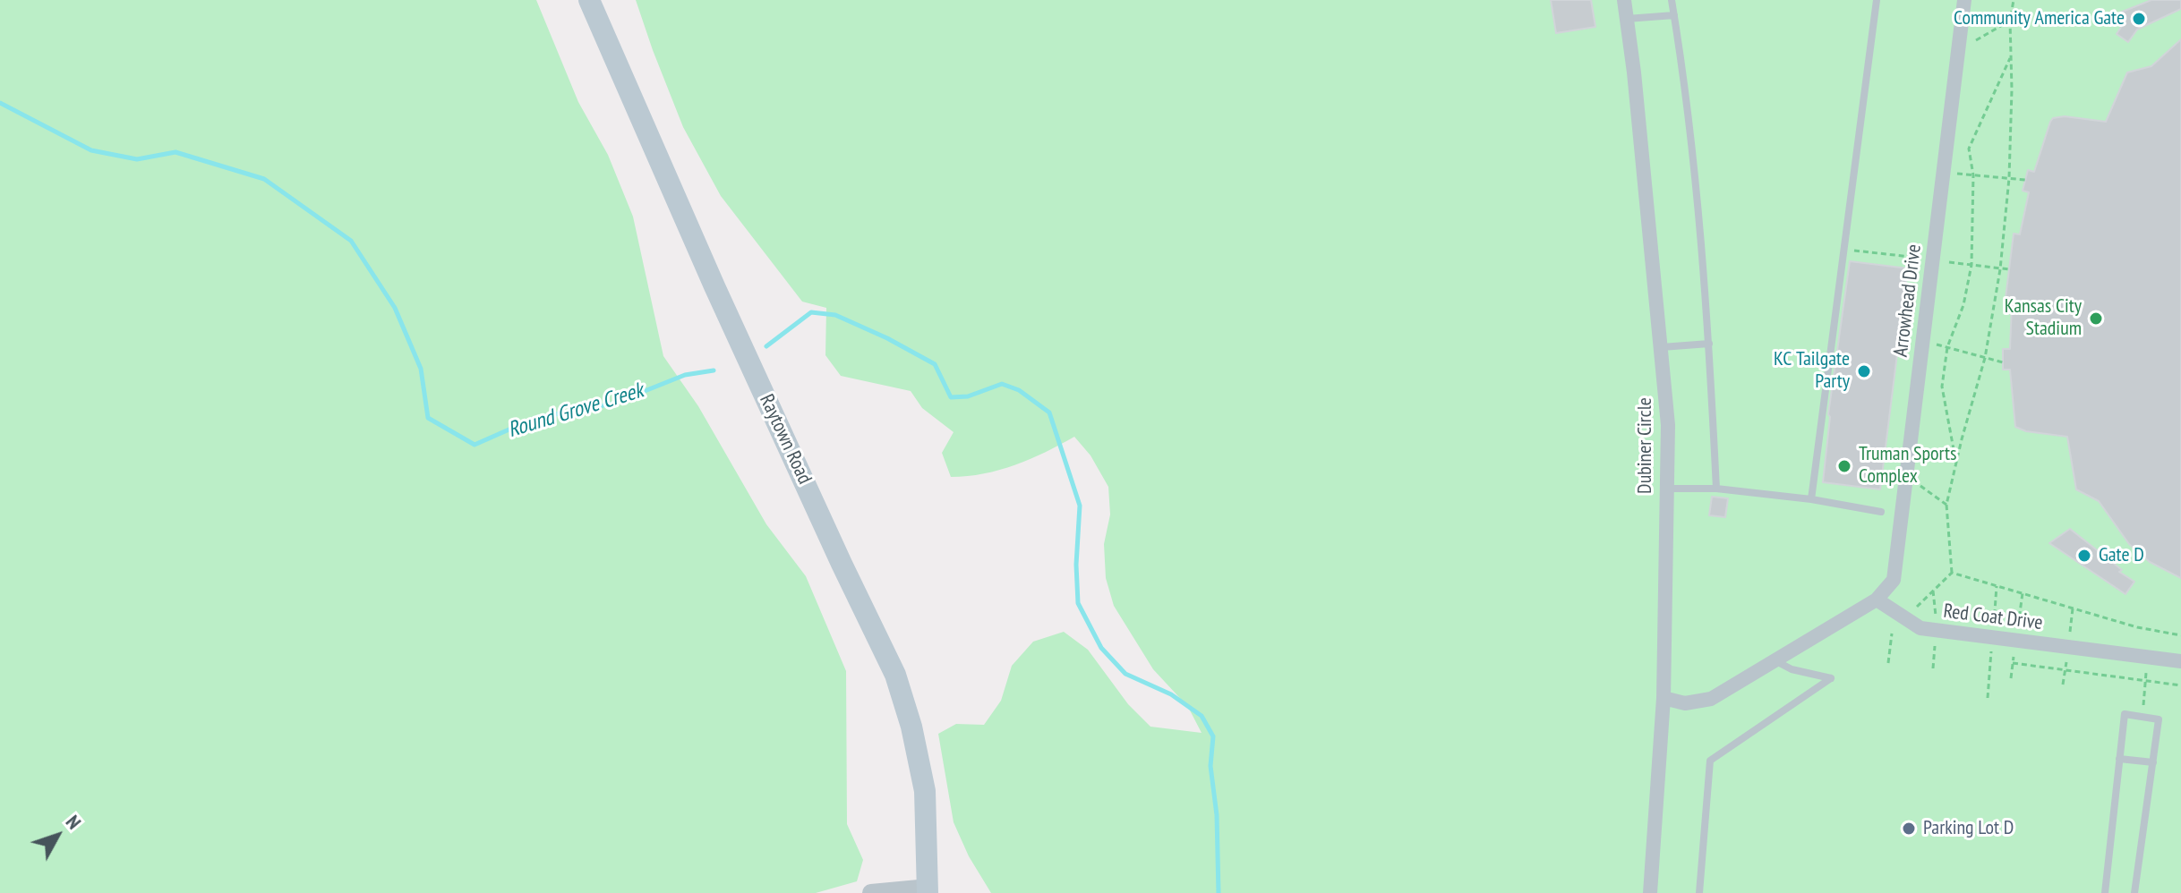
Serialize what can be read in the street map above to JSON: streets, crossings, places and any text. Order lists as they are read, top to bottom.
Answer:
{
  "streets": {
    "main road": ["Raytown Road"],
    "street": ["Arrowhead Drive", "Dubiner Circle", "Red Coat Drive"]
  },
  "crossings": [
    ["Arrowhead Drive", "Red Coat Drive"]
  ],
  "water": ["Round Grove Creek"],
  "places": [
    "Community America Gate",
    "Kansas City Stadium",
    "KC Tailgate Party",
    "Truman Sports Complex",
    "Gate D",
    "Parking Lot D"
  ],
  "north": "top right"
}
